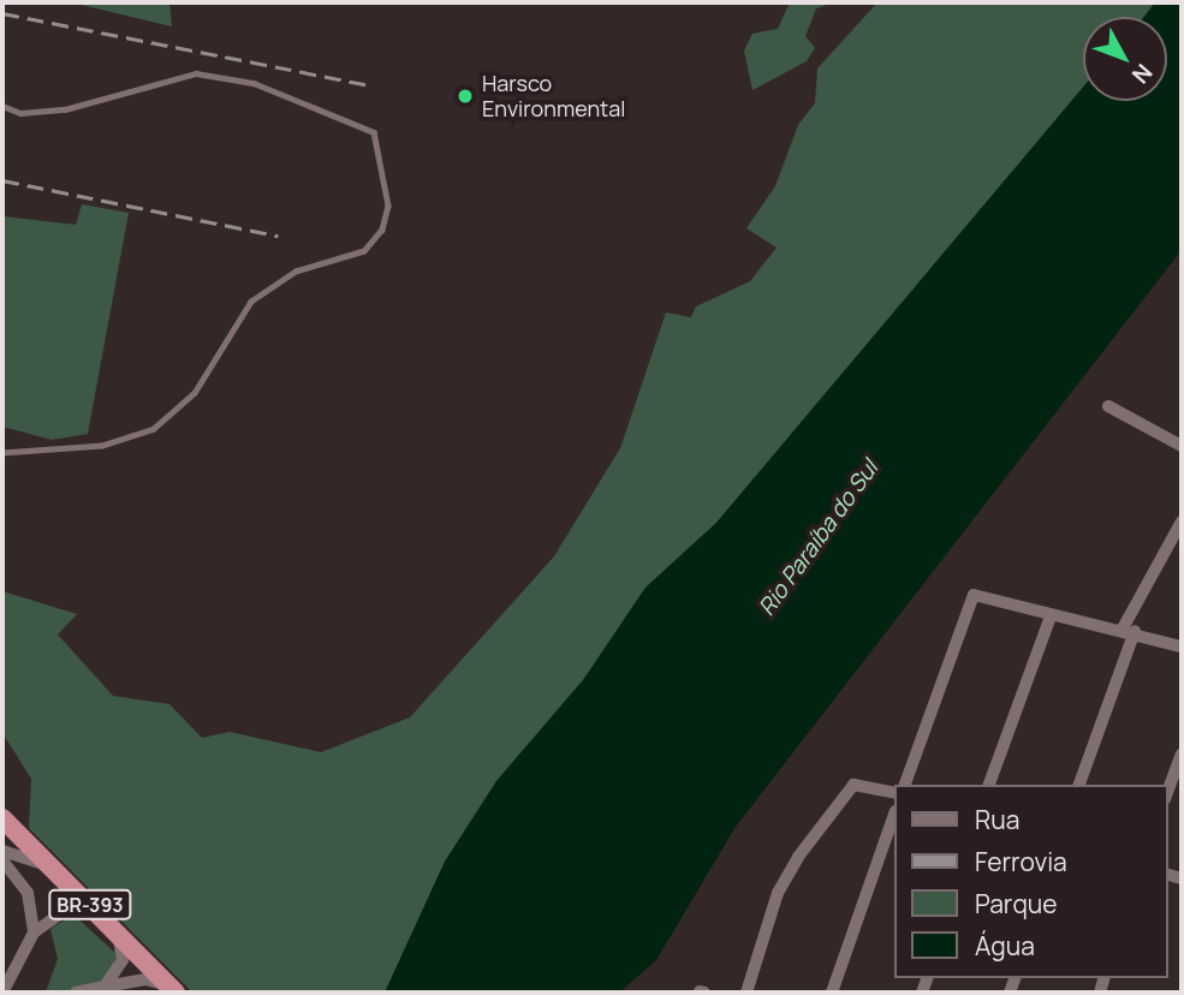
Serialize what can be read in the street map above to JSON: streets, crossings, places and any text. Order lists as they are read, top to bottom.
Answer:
{
  "streets": {
    "highway": ["BR-393"]
  },
  "water": ["Rio Paraíba do Sul"],
  "places": ["Harsco Environmental"],
  "legend": [
    "Rua",
    "Ferrovia",
    "Parque",
    "Água"
  ],
  "north": "bottom right"
}
